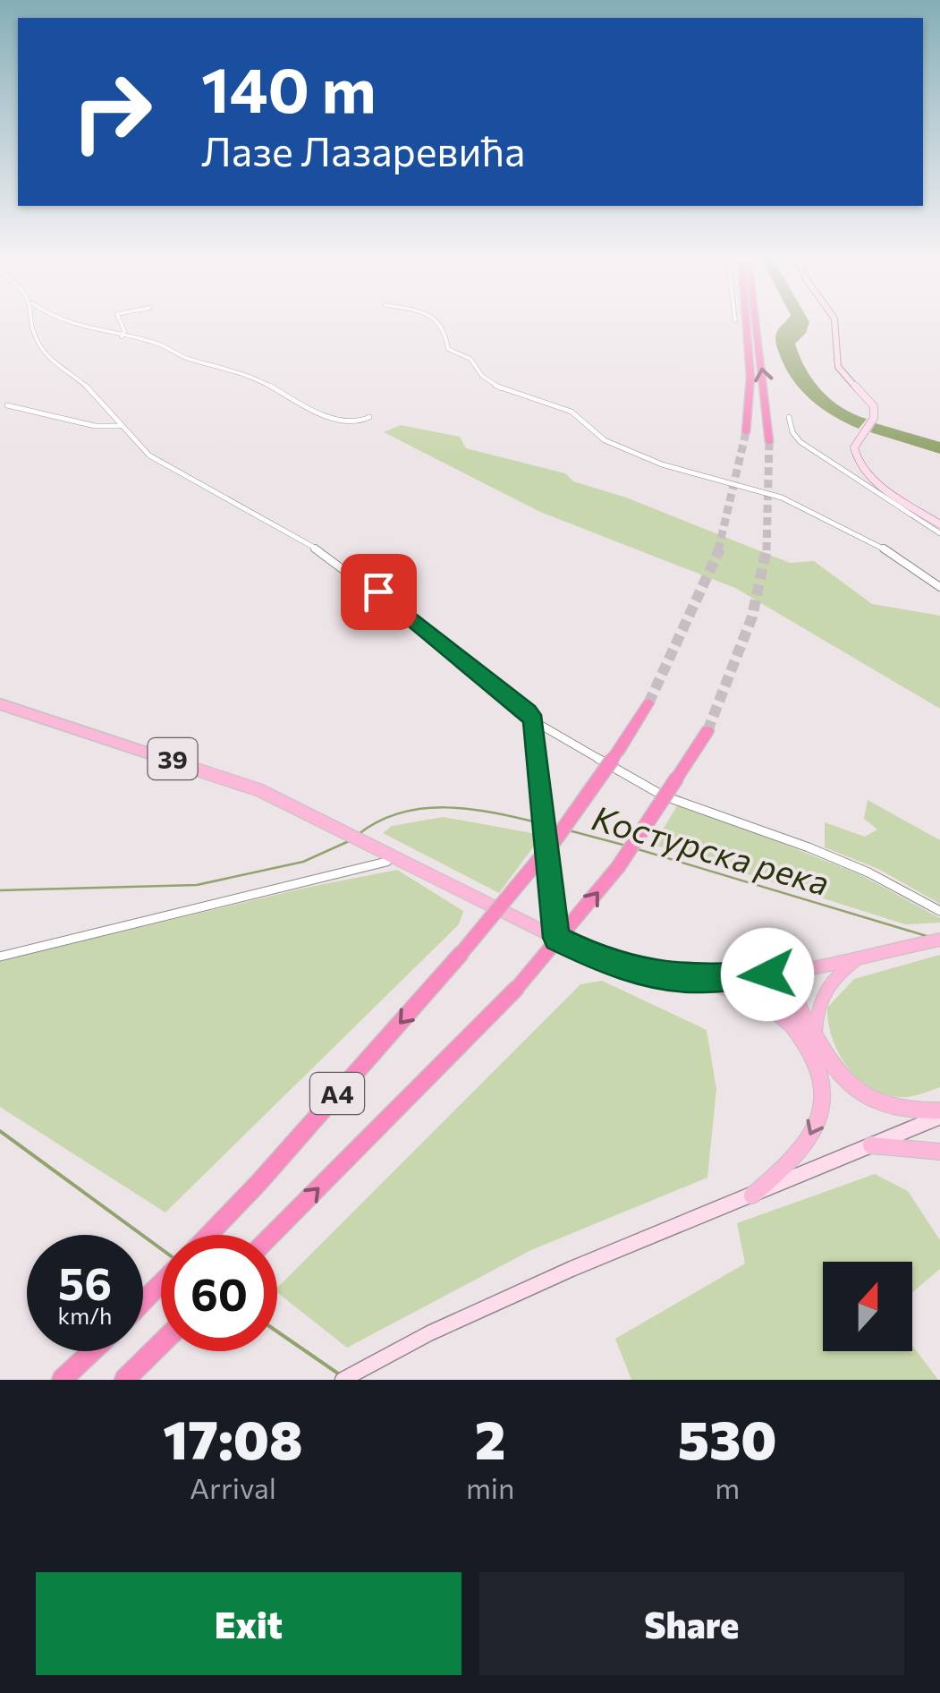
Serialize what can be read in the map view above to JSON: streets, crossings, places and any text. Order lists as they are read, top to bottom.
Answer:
{
  "streets": {
    "highway": ["A4"],
    "main road": ["39"]
  },
  "water": ["Костурска река"],
  "north": "top",
  "page": {
    "turn": ["140 m", "Лазе Лазаревића"],
    "speed": "56 km/h",
    "limit": "60",
    "eta": [
      "17:08",
      "Arrival",
      "2",
      "min",
      "530",
      "m"
    ],
    "buttons": ["Exit", "Share"]
  }
}
